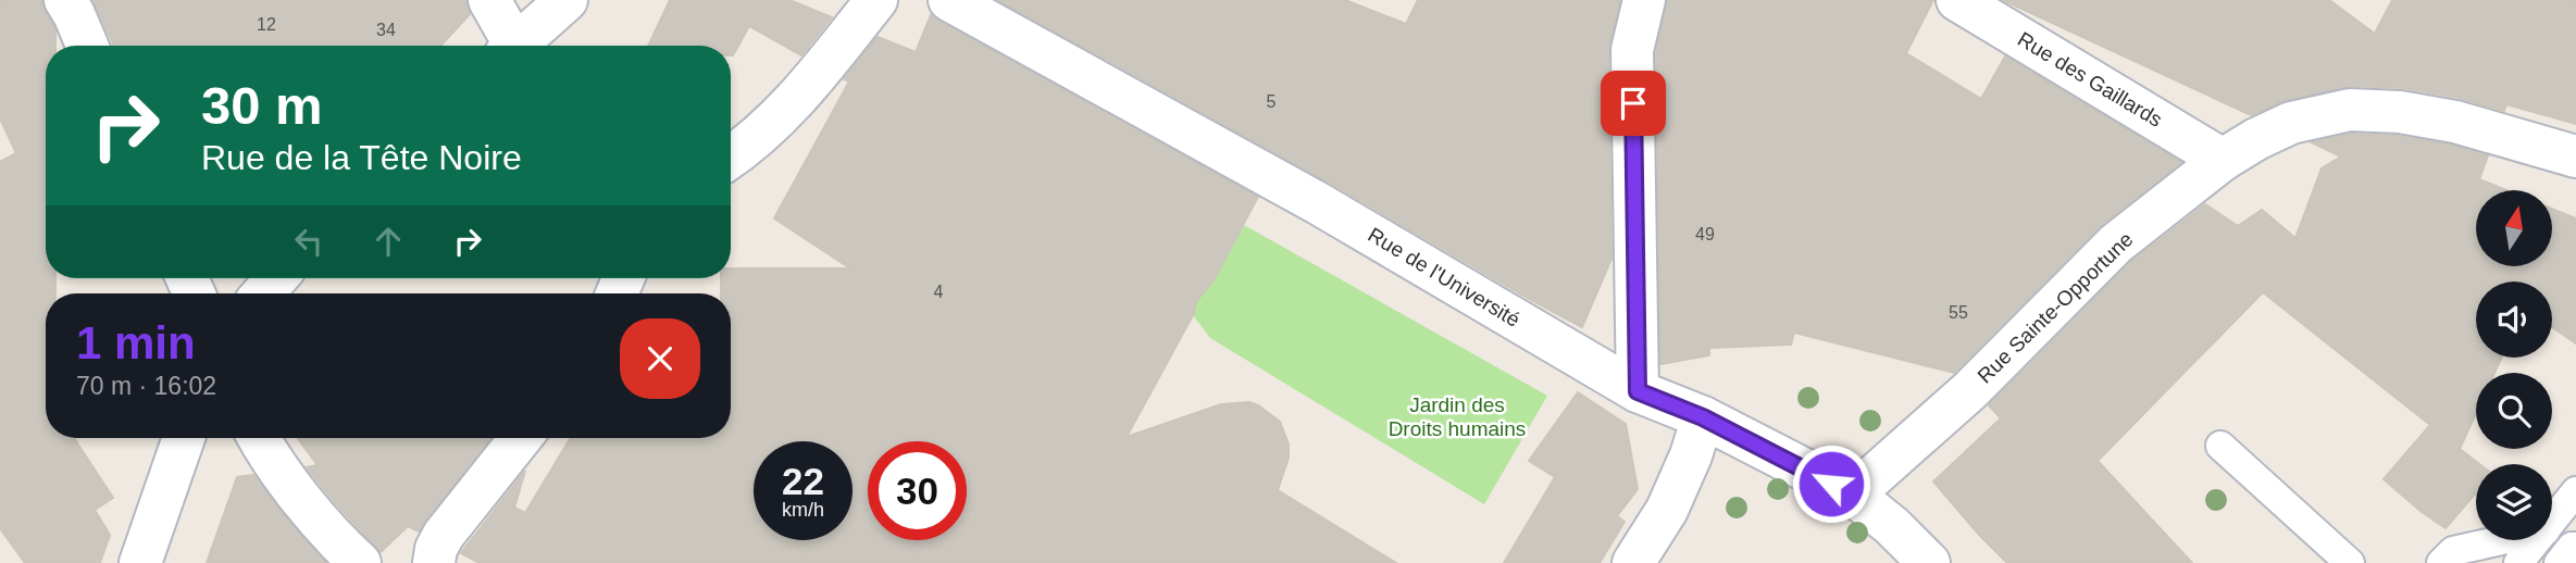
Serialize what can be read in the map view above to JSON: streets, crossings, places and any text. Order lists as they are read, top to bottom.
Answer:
{
  "streets": {
    "street": ["Rue des Gaillards", "Rue de l'Université", "Rue Sainte-Opportune"]
  },
  "crossings": [
    ["Rue des Gaillards", "Rue Sainte-Opportune"],
    ["Rue de l'Université", "Rue Sainte-Opportune"]
  ],
  "parks": ["Jardin des Droits humains"],
  "house_numbers": [
    "12",
    "34",
    "5",
    "49",
    "4",
    "55"
  ],
  "north": "top",
  "page": {
    "turn": ["30 m", "Rue de la Tête Noire"],
    "heading": ["1 min", "70 m · 16:02"],
    "speed": "22 km/h",
    "limit": "30"
  }
}
